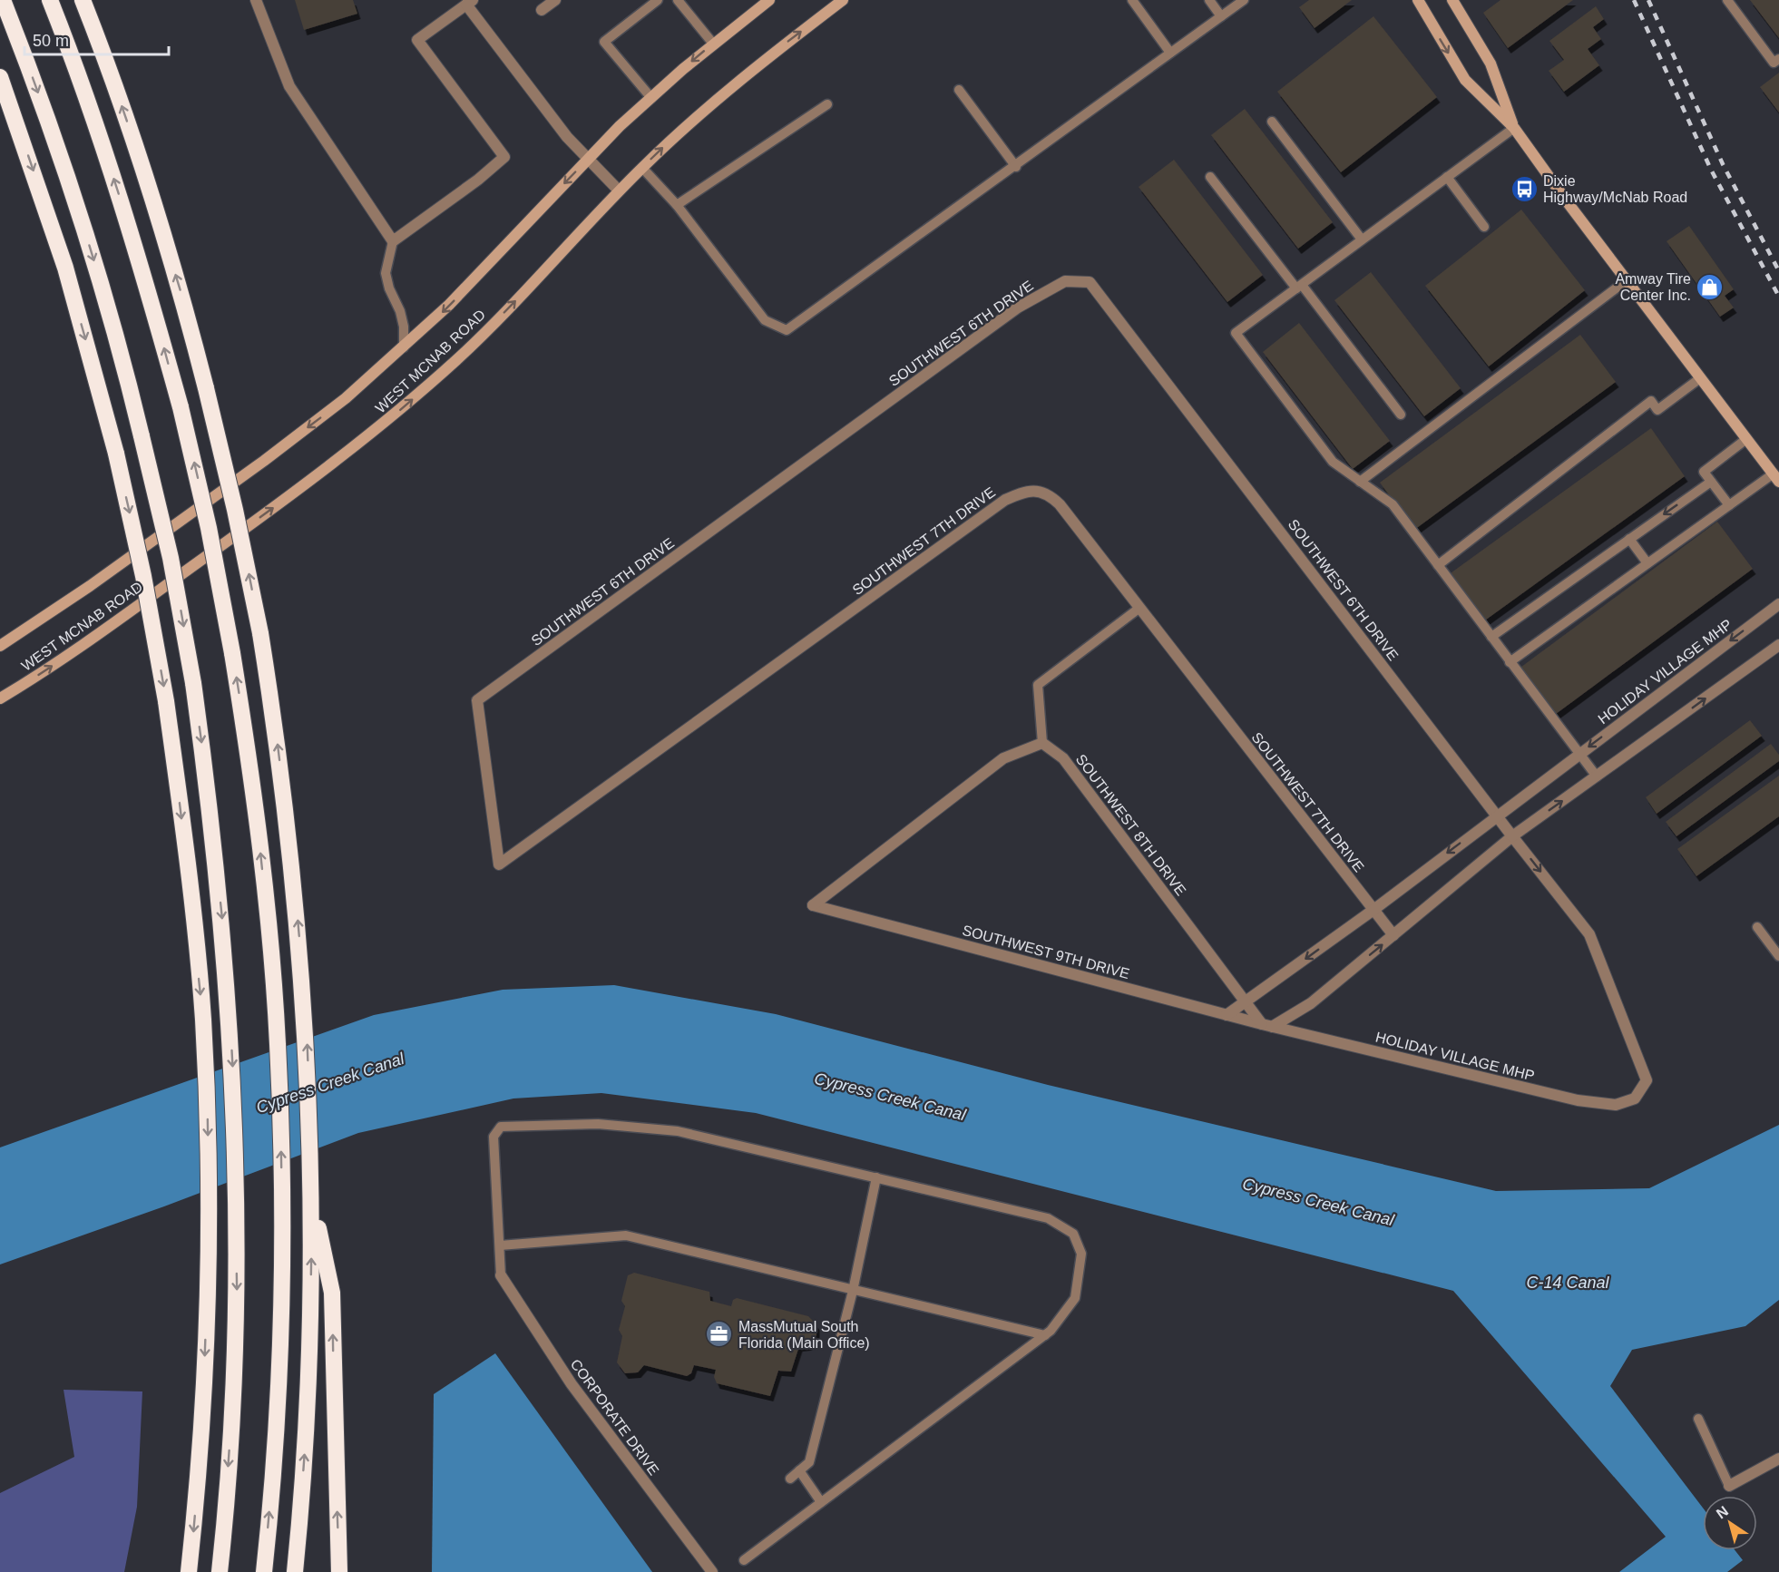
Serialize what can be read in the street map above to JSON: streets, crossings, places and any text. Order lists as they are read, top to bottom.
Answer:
{
  "streets": {
    "main road": ["WEST MCNAB ROAD"],
    "street": [
      "SOUTHWEST 6TH DRIVE",
      "SOUTHWEST 7TH DRIVE",
      "HOLIDAY VILLAGE MHP",
      "SOUTHWEST 8TH DRIVE",
      "SOUTHWEST 9TH DRIVE",
      "CORPORATE DRIVE"
    ]
  },
  "crossings": [
    ["SOUTHWEST 6TH DRIVE", "SOUTHWEST 7TH DRIVE"],
    ["SOUTHWEST 6TH DRIVE", "HOLIDAY VILLAGE MHP"],
    ["SOUTHWEST 7TH DRIVE", "HOLIDAY VILLAGE MHP"],
    ["HOLIDAY VILLAGE MHP", "SOUTHWEST 8TH DRIVE"],
    ["HOLIDAY VILLAGE MHP", "SOUTHWEST 9TH DRIVE"],
    ["SOUTHWEST 8TH DRIVE", "SOUTHWEST 9TH DRIVE"]
  ],
  "water": ["Cypress Creek Canal", "C-14 Canal"],
  "places": {
    "bus stop": ["Dixie Highway/McNab Road"],
    "shop": ["Amway Tire Center Inc."],
    "office": ["MassMutual South Florida (Main Office)"]
  },
  "scale_bar": "50 m",
  "north": "top left"
}
